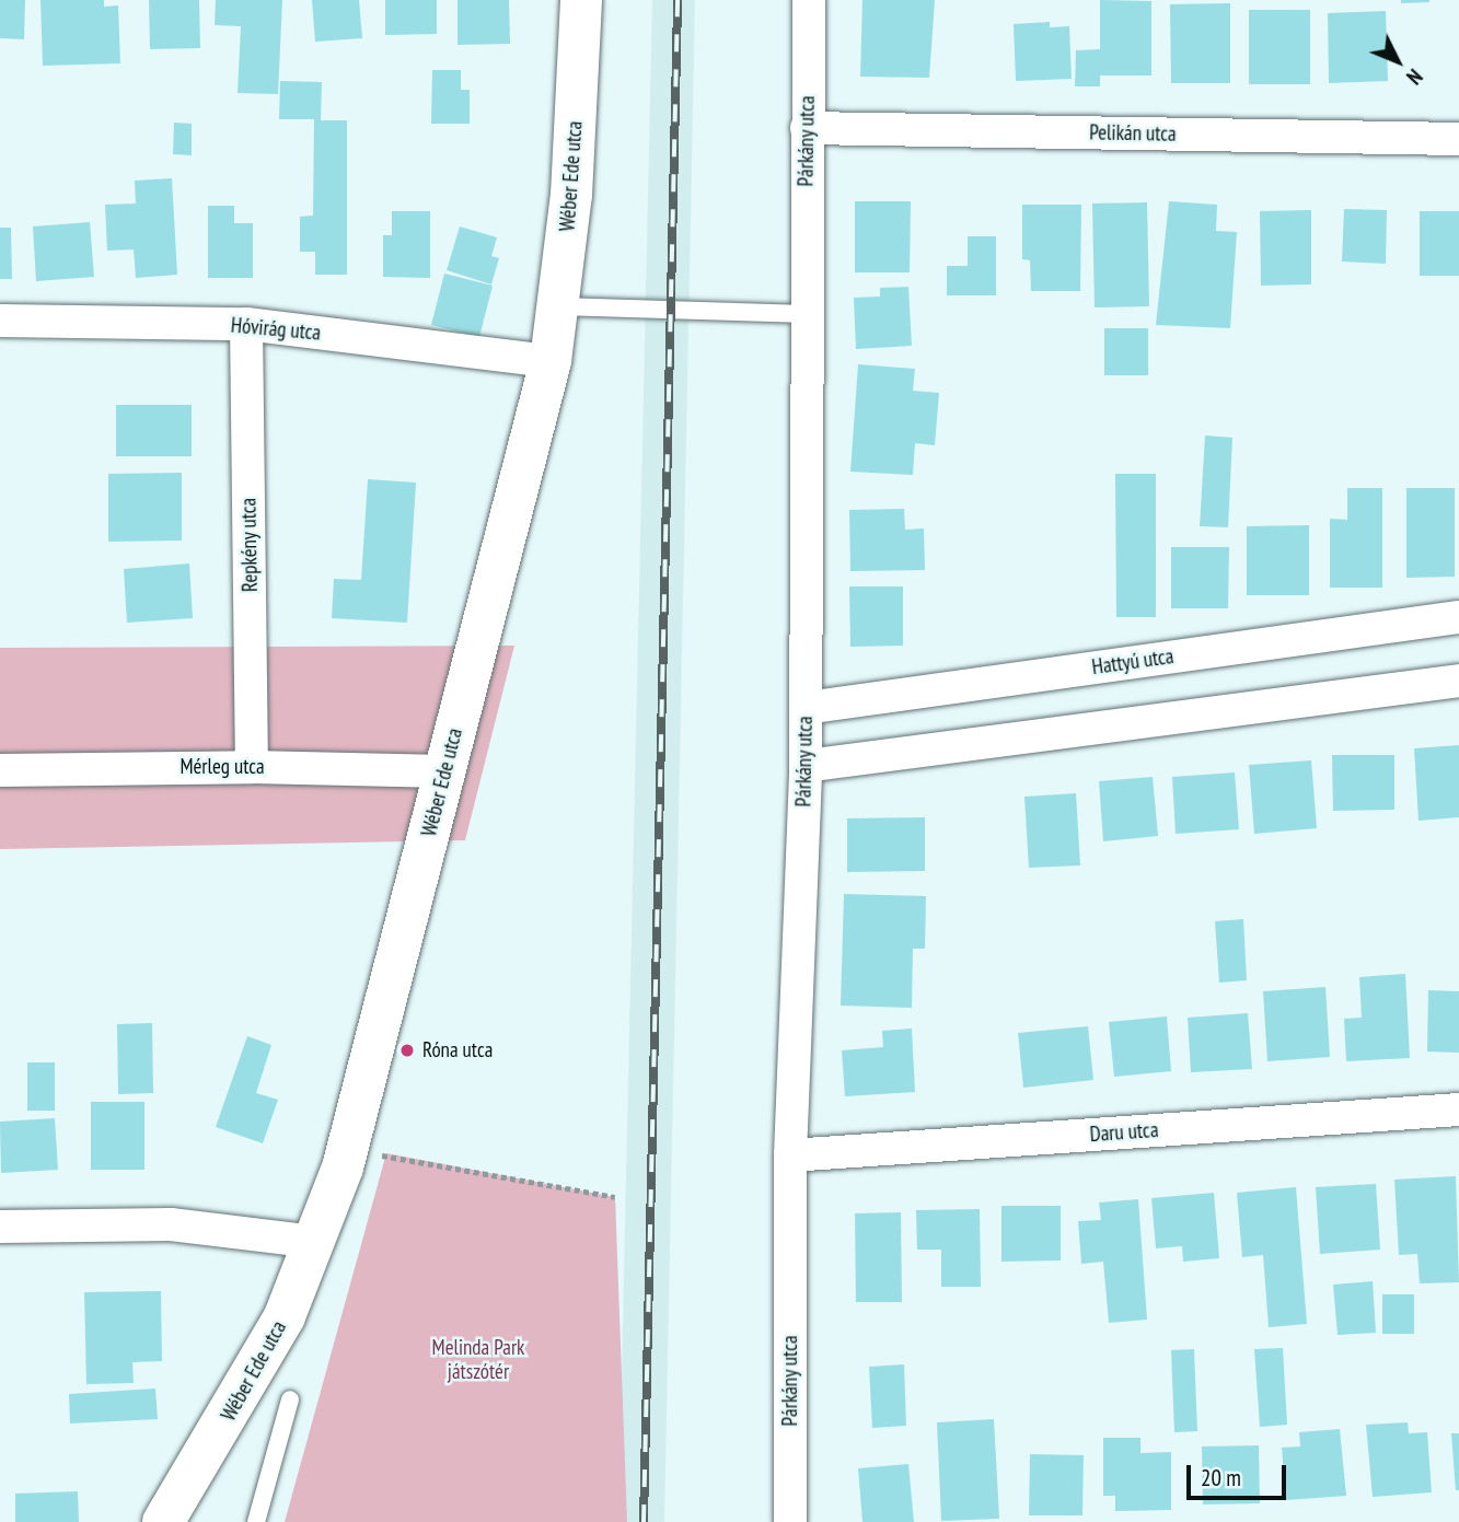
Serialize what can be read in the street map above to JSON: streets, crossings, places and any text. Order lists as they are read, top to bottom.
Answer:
{
  "streets": {
    "street": [
      "Pelikán utca",
      "Párkány utca",
      "Wéber Ede utca",
      "Hóvirág utca",
      "Repkény utca",
      "Hattyú utca",
      "Mérleg utca",
      "Daru utca"
    ]
  },
  "crossings": [
    ["Pelikán utca", "Párkány utca"],
    ["Párkány utca", "Hattyú utca"],
    ["Párkány utca", "Daru utca"],
    ["Wéber Ede utca", "Hóvirág utca"],
    ["Wéber Ede utca", "Mérleg utca"],
    ["Hóvirág utca", "Repkény utca"],
    ["Repkény utca", "Mérleg utca"]
  ],
  "parks": ["Melinda Park játszótér"],
  "places": ["Róna utca"],
  "scale_bar": "20 m",
  "north": "bottom right"
}
